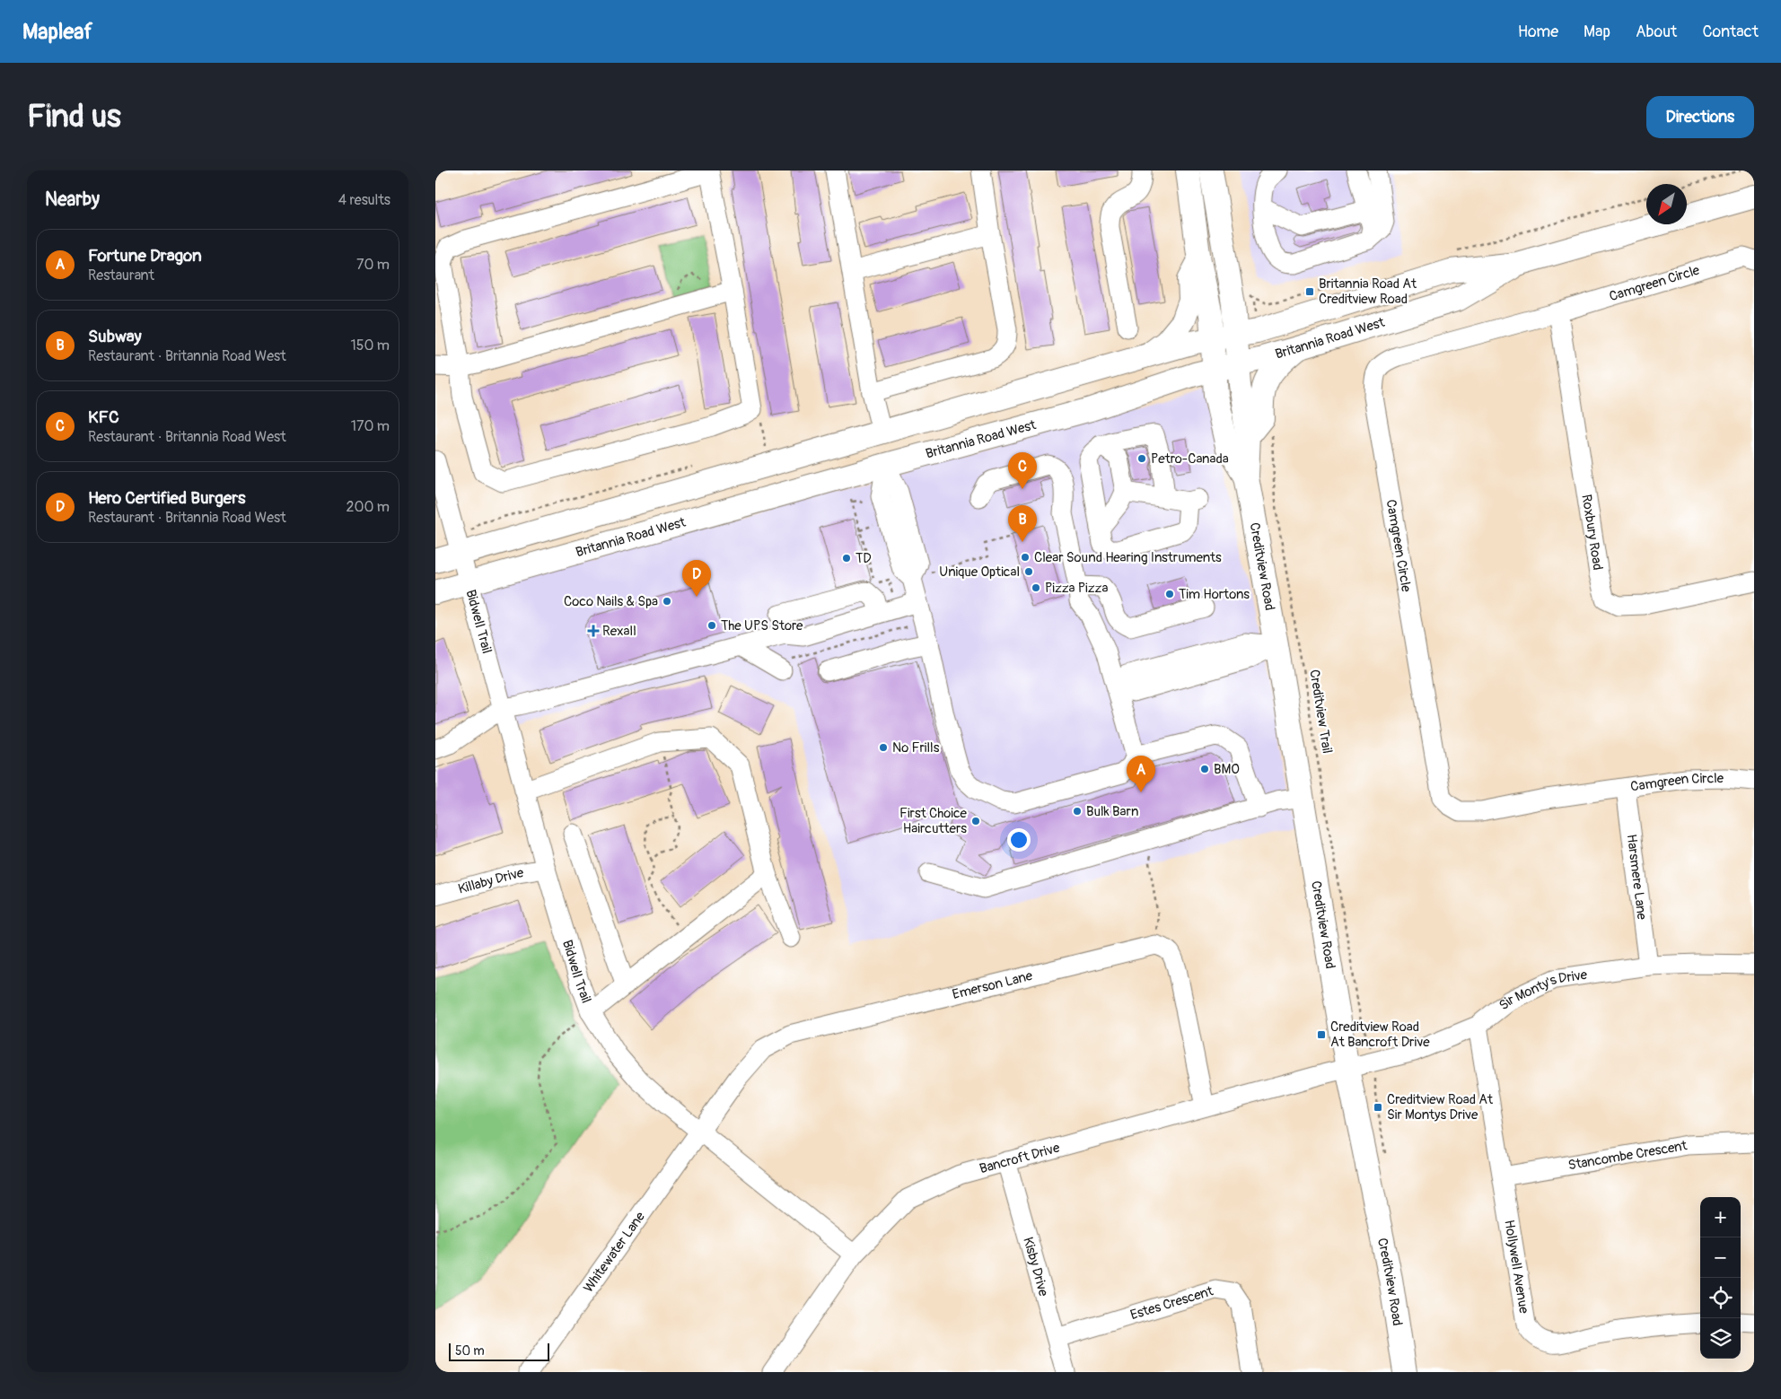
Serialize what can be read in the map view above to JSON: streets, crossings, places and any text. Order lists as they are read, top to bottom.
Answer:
{
  "streets": {
    "main road": ["Britannia Road West", "Creditview Road"],
    "street": [
      "Camgreen Circle",
      "Roxbury Road",
      "Bidwell Trail",
      "Harsmere Lane",
      "Killaby Drive",
      "Emerson Lane",
      "Sir Monty's Drive",
      "Stancombe Crescent",
      "Bancroft Drive",
      "Whitewater Lane",
      "Kisby Drive",
      "Hollywell Avenue",
      "Estes Crescent"
    ],
    "path": ["Creditview Trail"]
  },
  "crossings": [
    ["Camgreen Circle", "Roxbury Road"],
    ["Camgreen Circle", "Harsmere Lane"],
    ["Britannia Road West", "Creditview Road"],
    ["Britannia Road West", "Bidwell Trail"],
    ["Creditview Road", "Sir Monty's Drive"],
    ["Creditview Road", "Bancroft Drive"],
    ["Bidwell Trail", "Killaby Drive"],
    ["Bidwell Trail", "Emerson Lane"],
    ["Bidwell Trail", "Bancroft Drive"],
    ["Bidwell Trail", "Whitewater Lane"],
    ["Harsmere Lane", "Sir Monty's Drive"],
    ["Emerson Lane", "Whitewater Lane"],
    ["Sir Monty's Drive", "Bancroft Drive"],
    ["Sir Monty's Drive", "Hollywell Avenue"],
    ["Stancombe Crescent", "Hollywell Avenue"],
    ["Bancroft Drive", "Kisby Drive"],
    ["Kisby Drive", "Estes Crescent"]
  ],
  "places": {
    "transit": ["Britannia Road At Creditview Road", "Creditview Road At Bancroft Drive", "Creditview Road At Sir Montys Drive"],
    "other": [
      "Petro-Canada",
      "Clear Sound Hearing Instruments",
      "TD",
      "Unique Optical",
      "Pizza Pizza",
      "Tim Hortons",
      "Coco Nails & Spa",
      "The UPS Store",
      "No Frills",
      "BMO",
      "Bulk Barn",
      "First Choice Haircutters"
    ],
    "health": ["Rexall"]
  },
  "scale_bar": "50 m",
  "north": "bottom left",
  "page": {
    "header": "Mapleaf",
    "nav": [
      "Home",
      "Map",
      "About",
      "Contact"
    ],
    "buttons": "Directions",
    "title": "Find us",
    "heading": ["Nearby", "4 results"],
    "list": [
      {
        "mark": "A",
        "name": "Fortune Dragon",
        "note": "Restaurant",
        "value": "70 m"
      },
      {
        "mark": "B",
        "name": "Subway",
        "note": "Restaurant · Britannia Road West",
        "value": "150 m"
      },
      {
        "mark": "C",
        "name": "KFC",
        "note": "Restaurant · Britannia Road West",
        "value": "170 m"
      },
      {
        "mark": "D",
        "name": "Hero Certified Burgers",
        "note": "Restaurant · Britannia Road West",
        "value": "200 m"
      }
    ],
    "pins": [
      "C",
      "B",
      "D",
      "A"
    ],
    "map_buttons": ["+", "−"],
    "scale": "50 m"
  }
}
